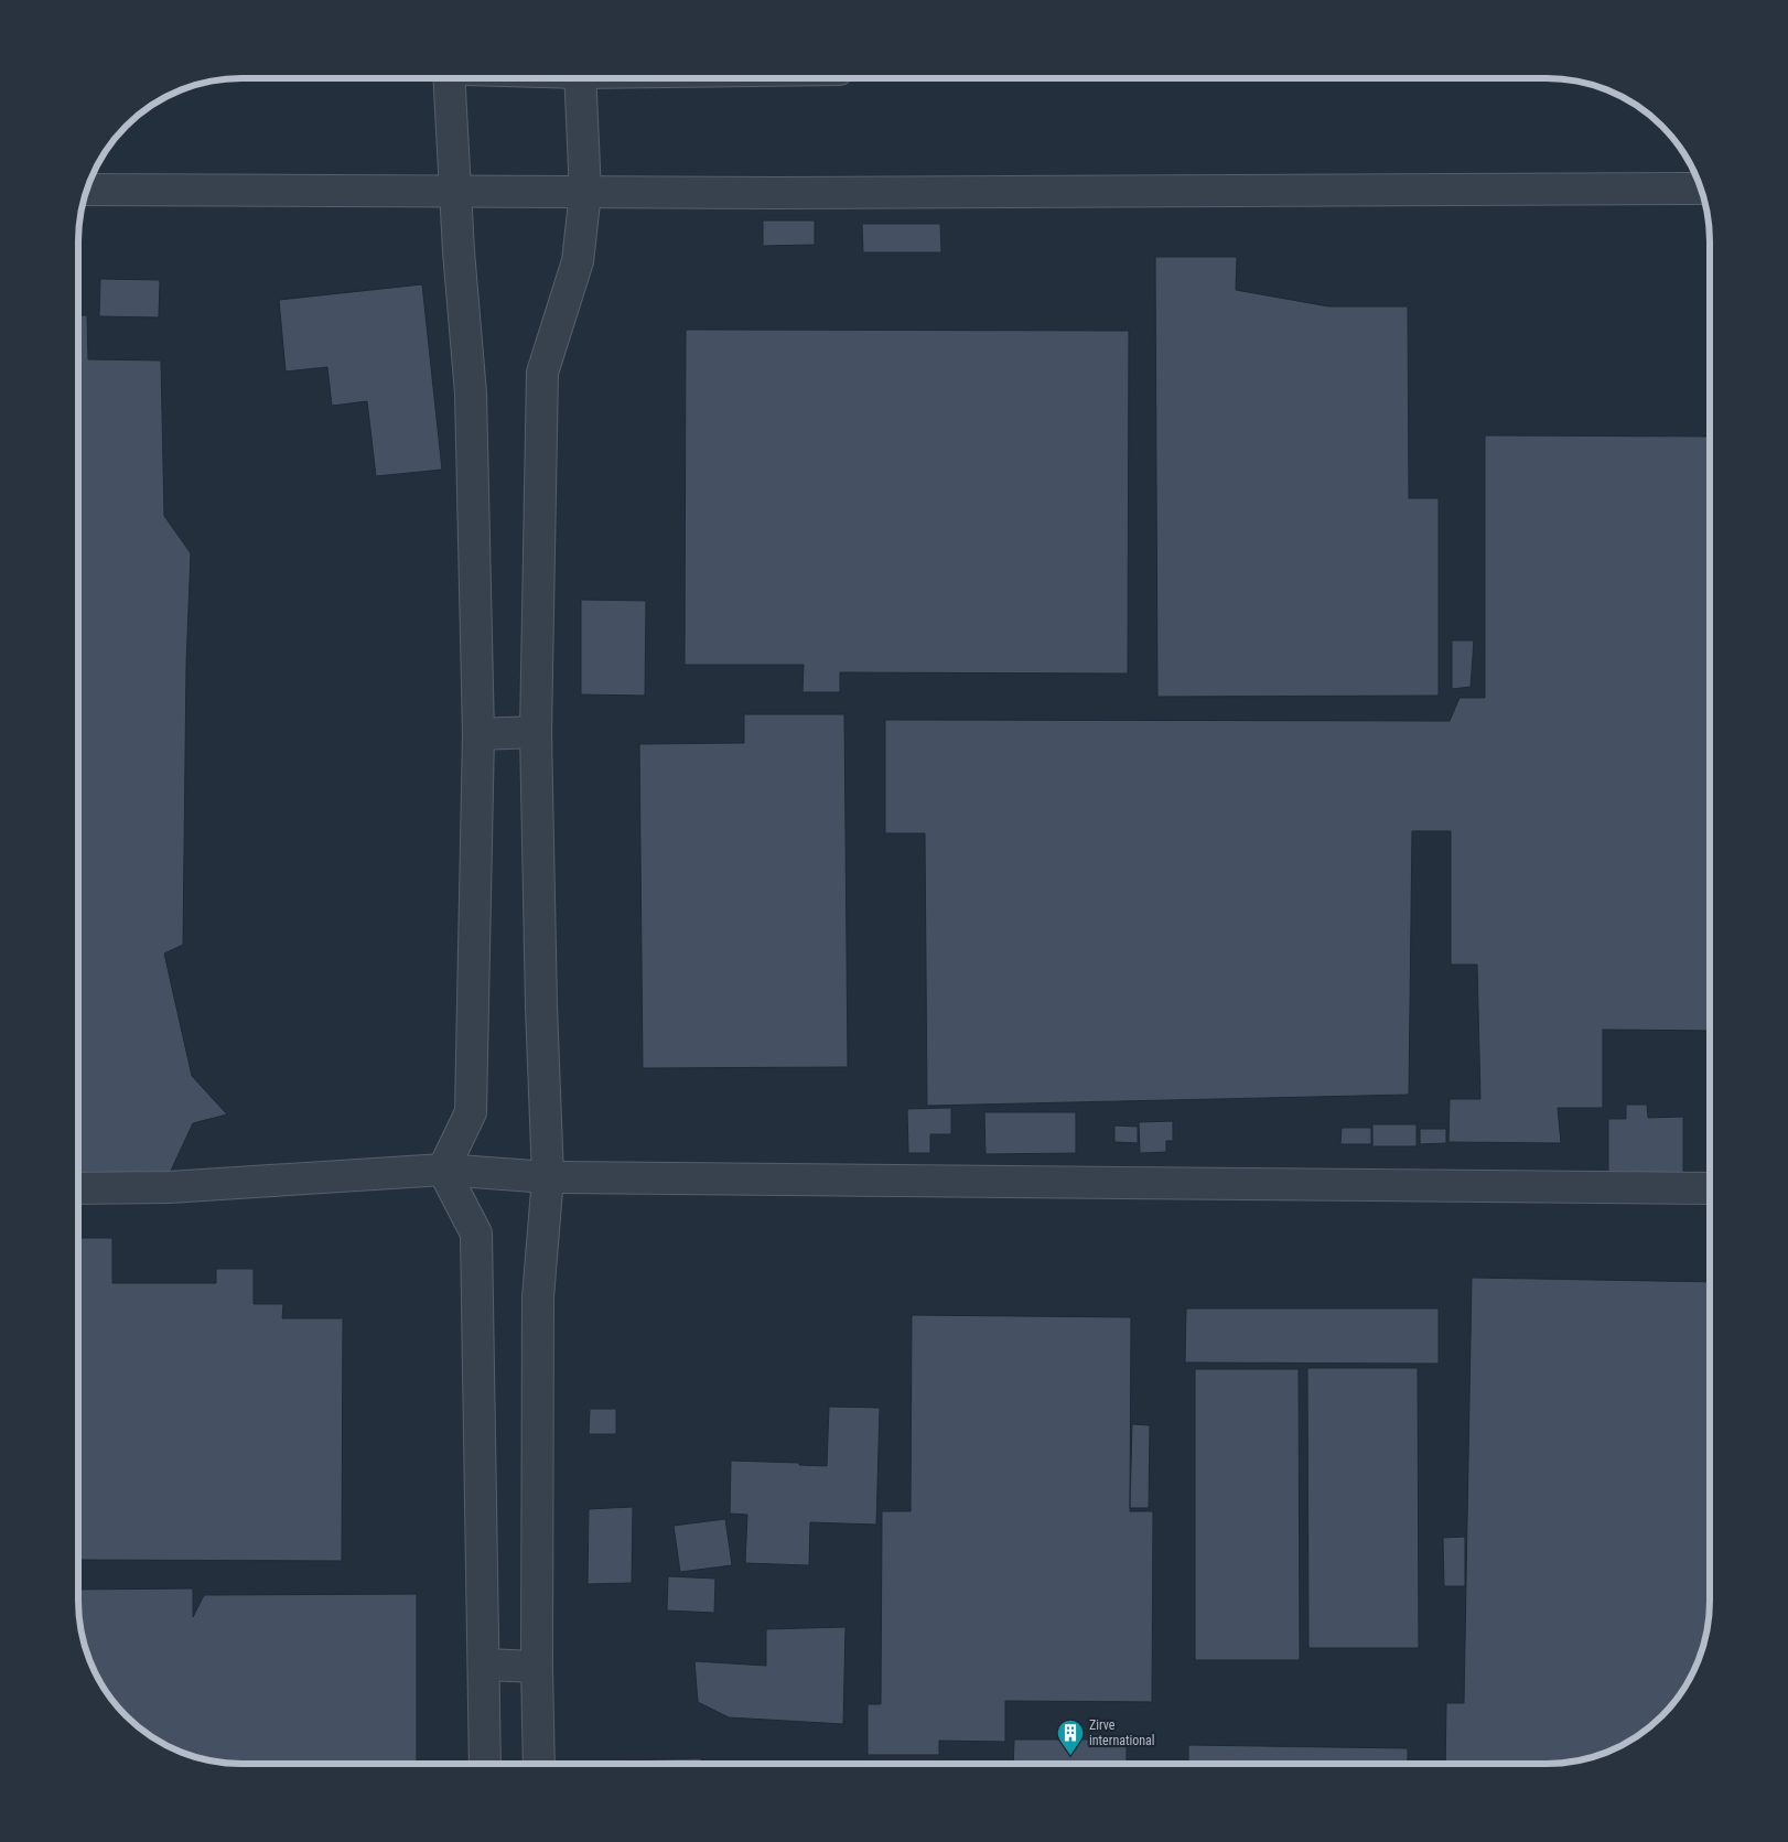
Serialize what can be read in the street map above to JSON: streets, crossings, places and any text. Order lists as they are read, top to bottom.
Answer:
{
  "places": {
    "building": ["Zirve international"]
  }
}
